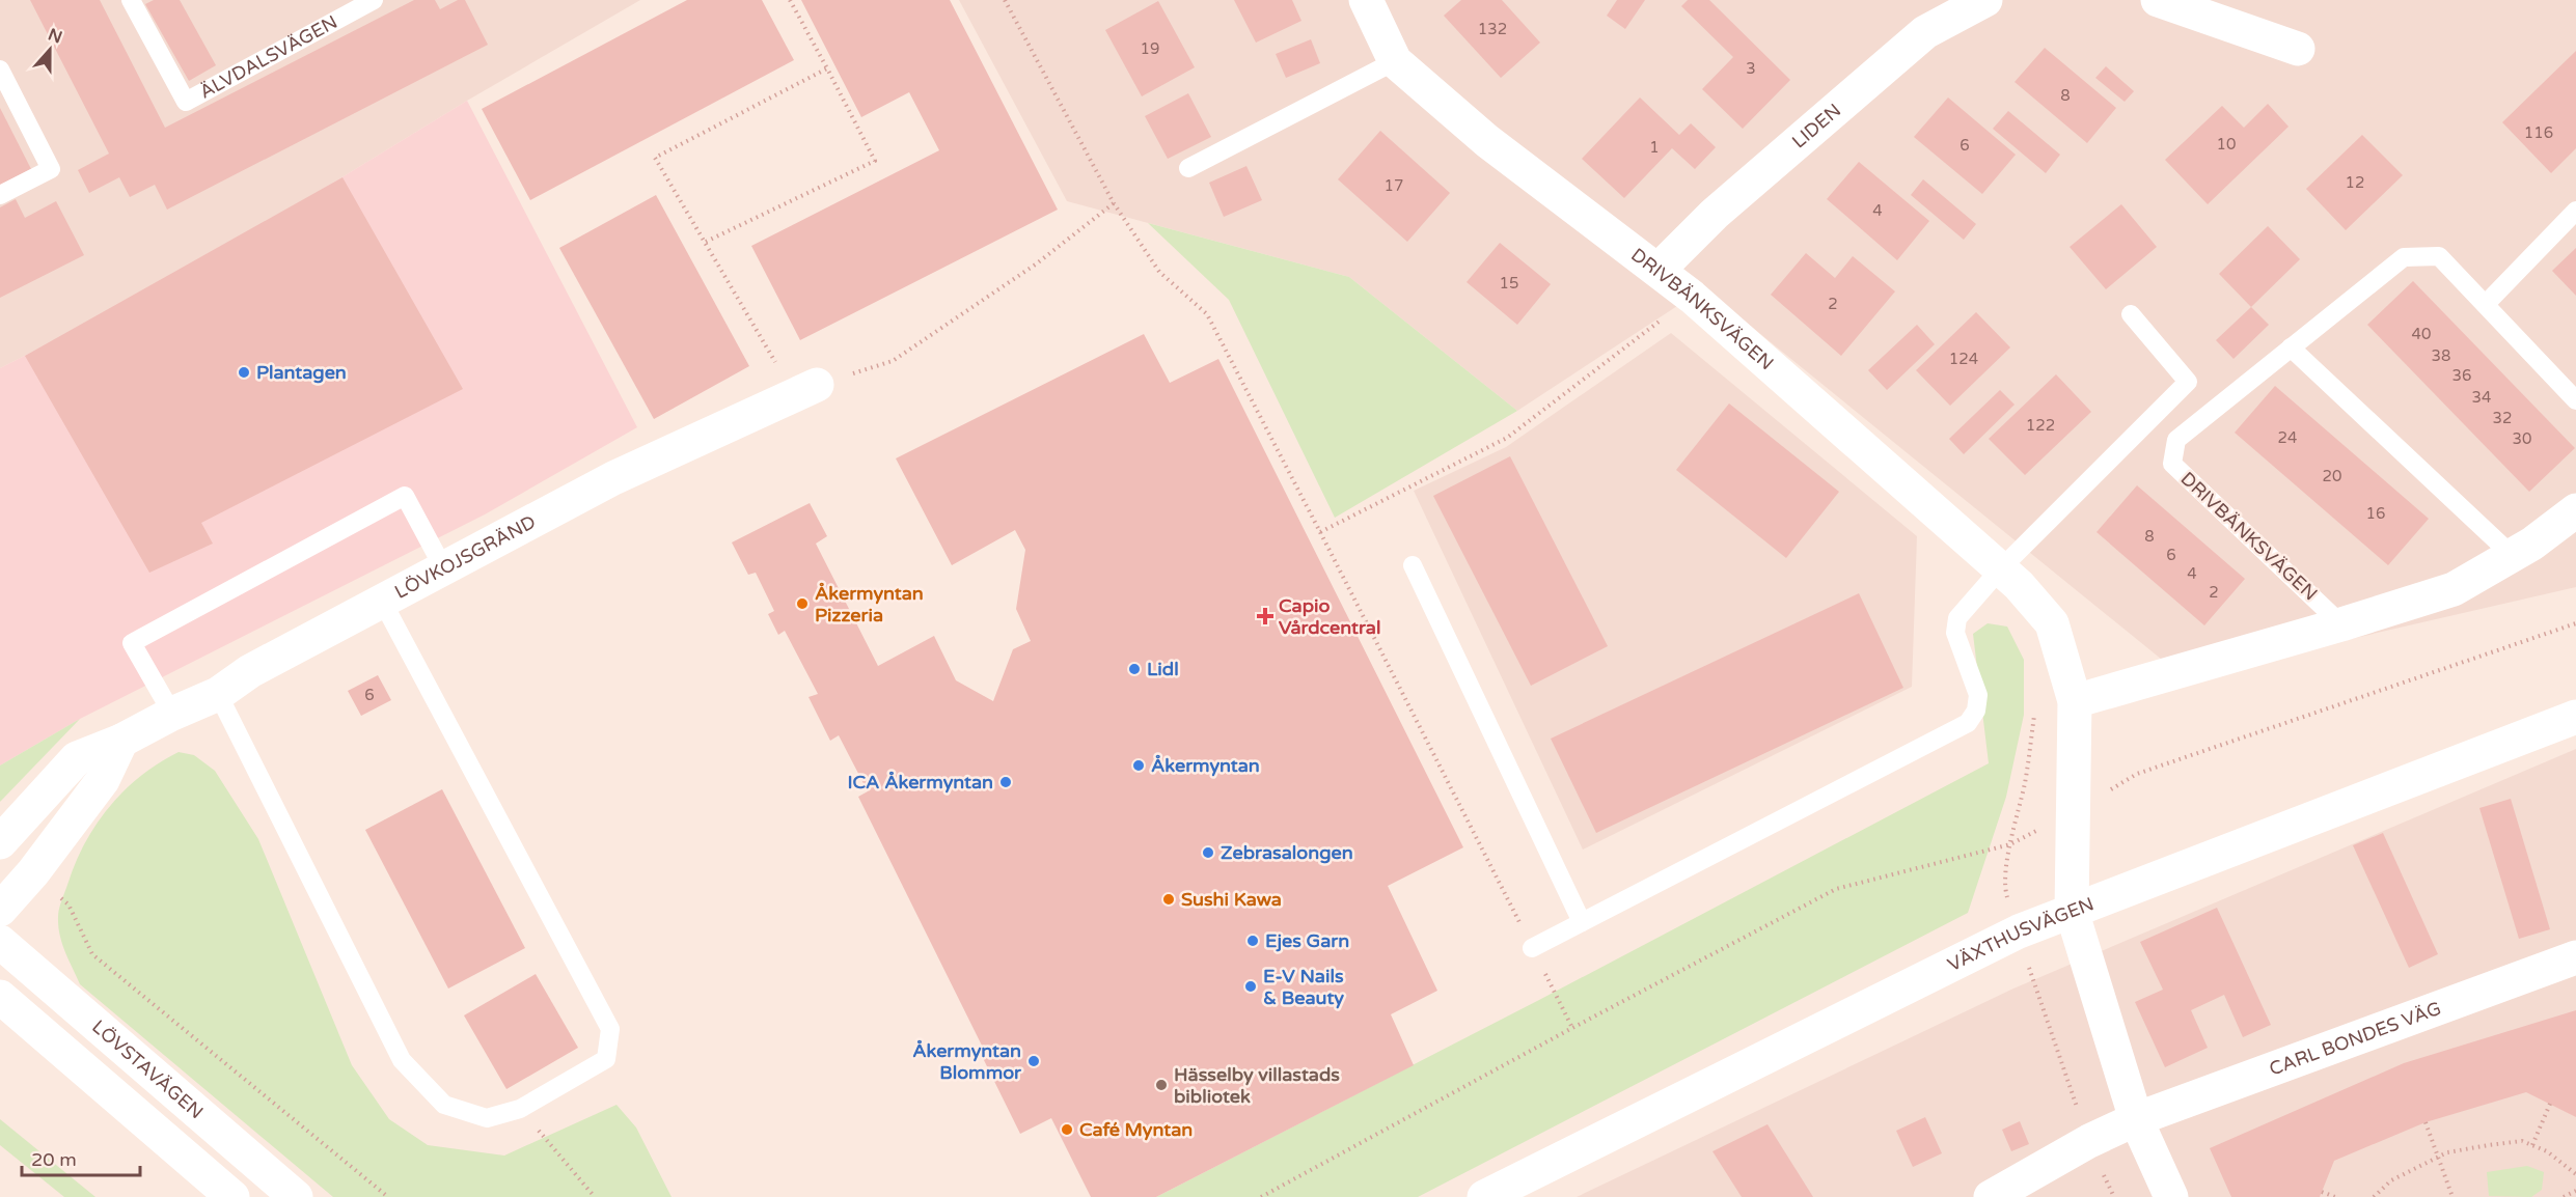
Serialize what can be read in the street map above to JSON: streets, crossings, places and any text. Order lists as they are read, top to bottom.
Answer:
{
  "streets": {
    "street": [
      "LIDEN",
      "DRIVBÄNKSVÄGEN",
      "LÖVKOJSGRÄND",
      "VÄXTHUSVÄGEN",
      "CARL BONDES VÄG",
      "LÖVSTAVÄGEN"
    ],
    "lane": ["ÄLVDALSVÄGEN"]
  },
  "crossings": [
    ["LIDEN", "DRIVBÄNKSVÄGEN"],
    ["DRIVBÄNKSVÄGEN", "VÄXTHUSVÄGEN"]
  ],
  "places": {
    "other": [
      "Plantagen",
      "Åkermyntan Pizzeria",
      "Lidl",
      "Åkermyntan",
      "ICA Åkermyntan",
      "Zebrasalongen",
      "Sushi Kawa",
      "Ejes Garn",
      "E-V Nails & Beauty",
      "Åkermyntan Blommor",
      "Hässelby villastads bibliotek",
      "Café Myntan"
    ],
    "health": ["Capio Vårdcentral"]
  },
  "house_numbers": [
    "132",
    "19",
    "3",
    "8",
    "116",
    "10",
    "6",
    "1",
    "12",
    "17",
    "4",
    "15",
    "2",
    "40",
    "38",
    "124",
    "36",
    "34",
    "32",
    "122",
    "24",
    "30",
    "20",
    "16",
    "8",
    "6",
    "4",
    "2",
    "6"
  ],
  "scale_bar": "20 m",
  "north": "top"
}
